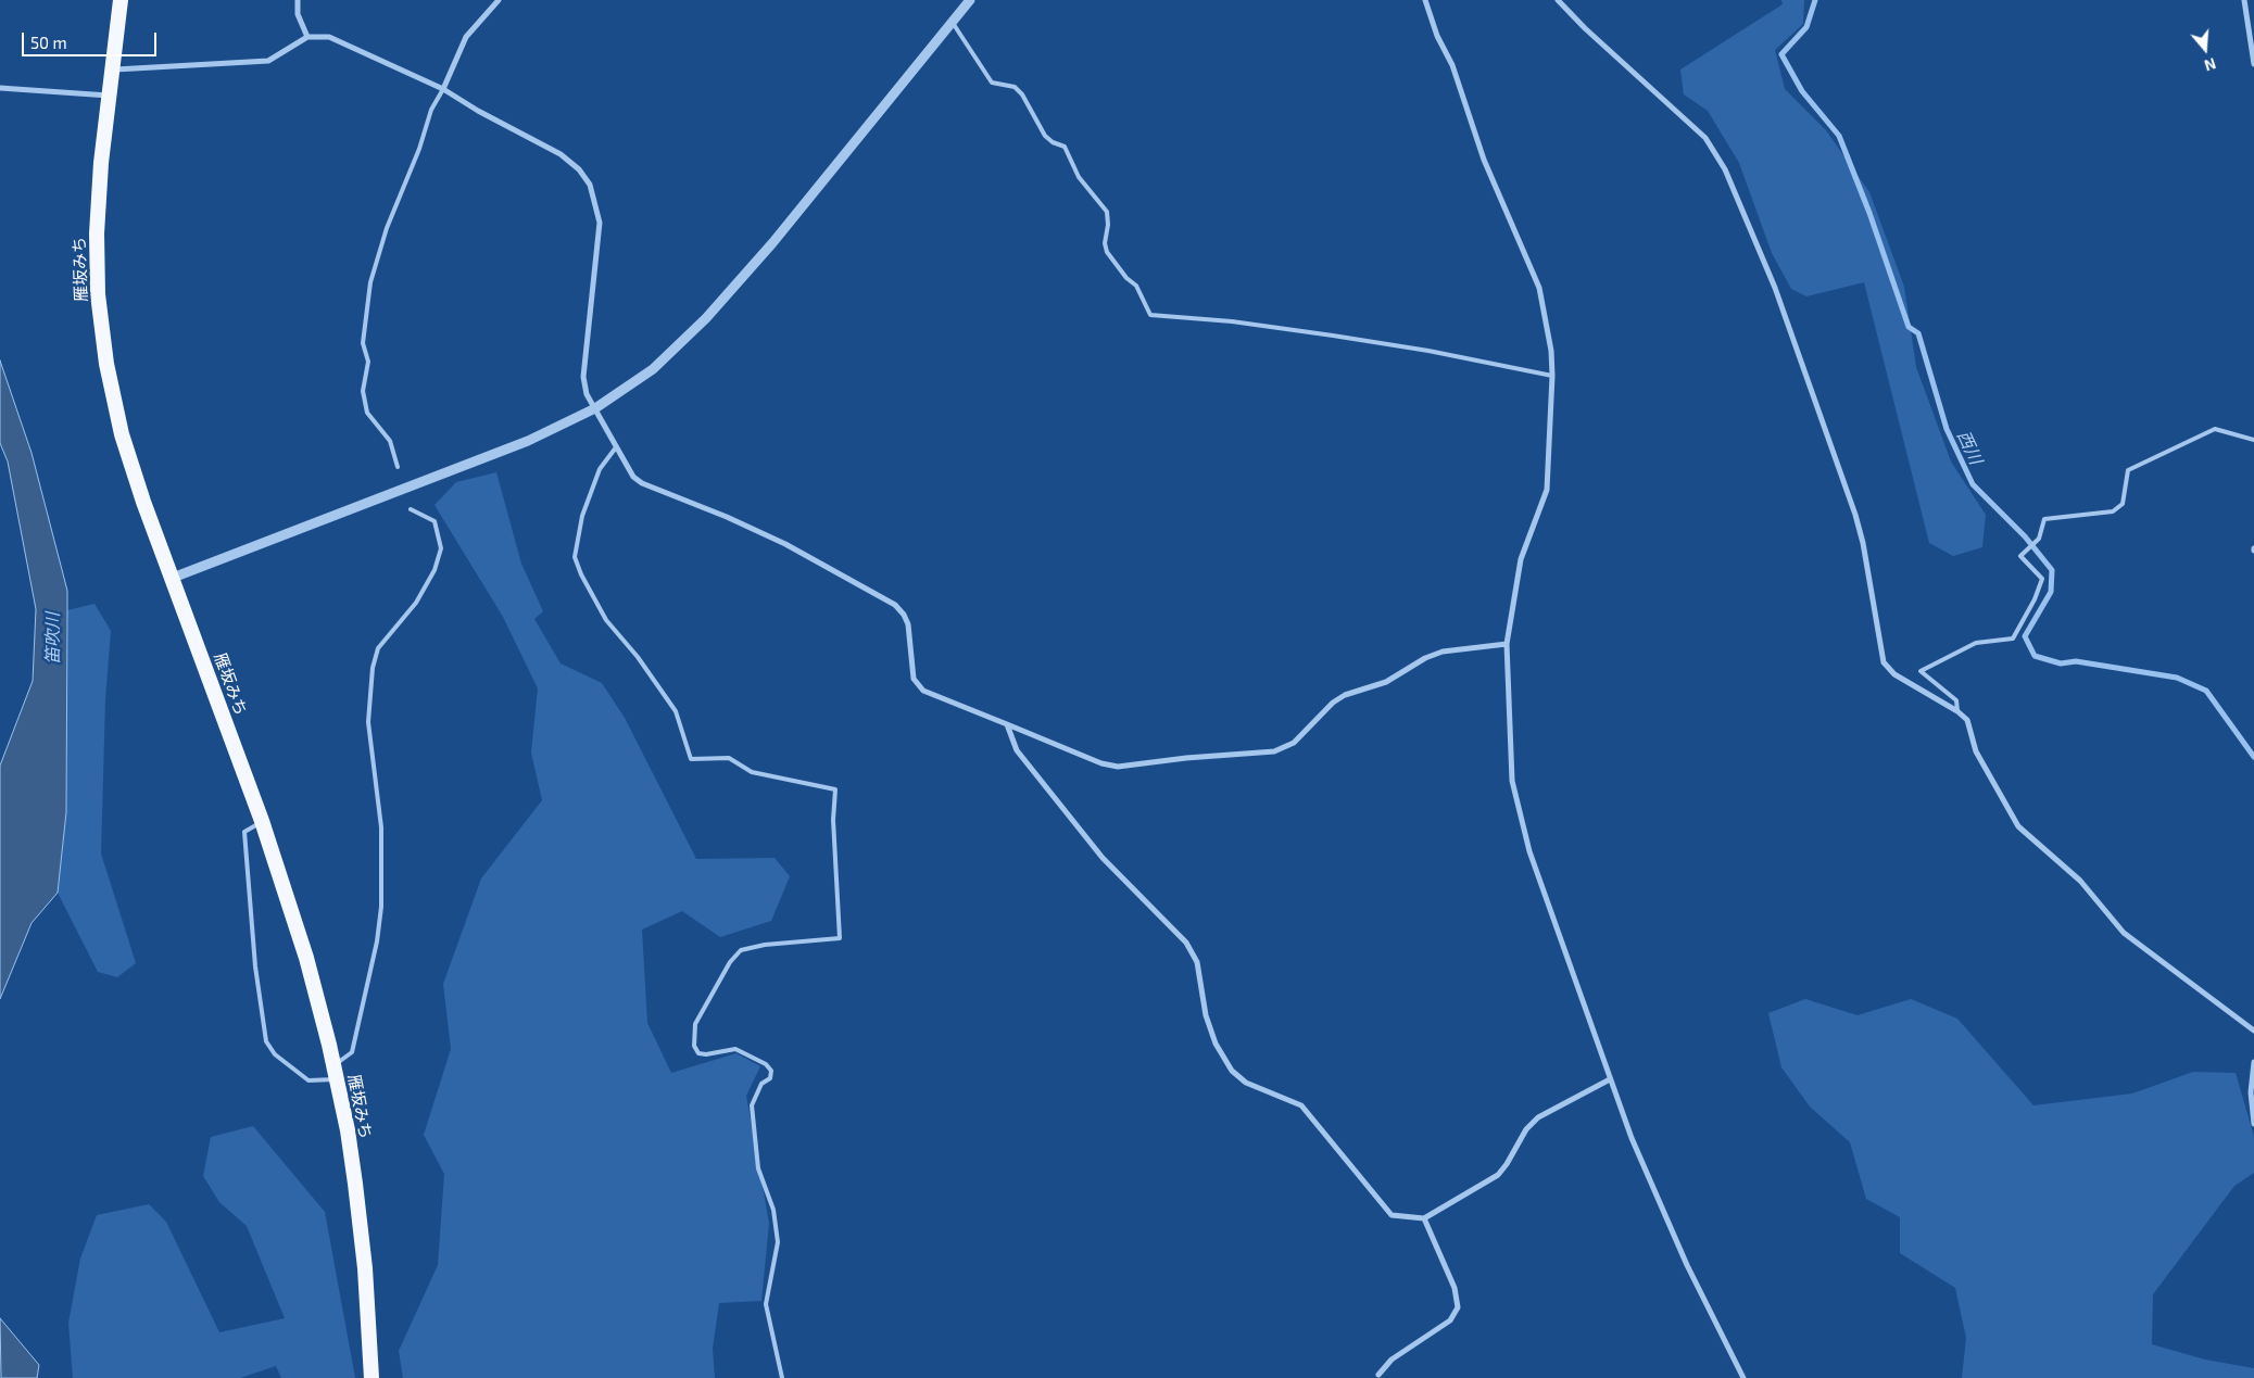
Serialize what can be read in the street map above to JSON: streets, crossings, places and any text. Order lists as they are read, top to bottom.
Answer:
{
  "streets": {
    "highway": ["雁坂みち"]
  },
  "water": ["西川", "笛吹川"],
  "scale_bar": "50 m",
  "north": "bottom"
}
